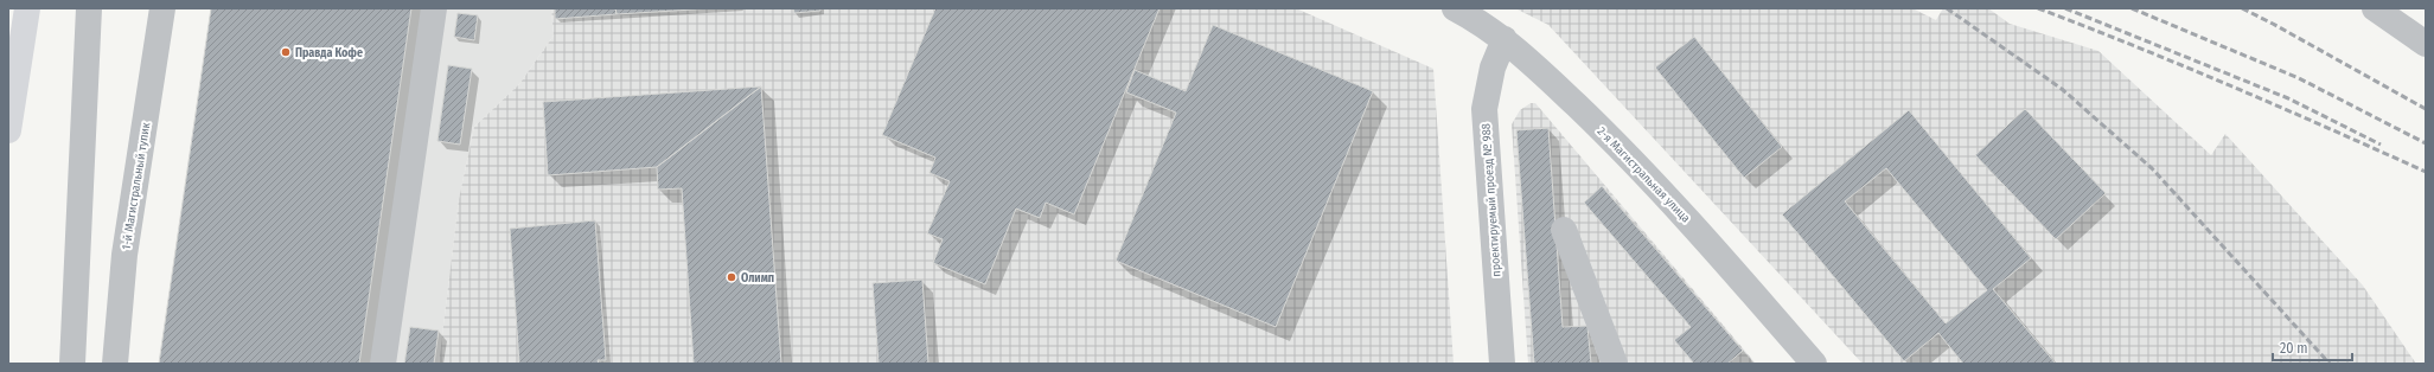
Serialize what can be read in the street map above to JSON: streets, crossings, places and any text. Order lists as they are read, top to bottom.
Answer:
{
  "streets": {
    "street": ["2-я Магистральная улица", "1-й Магистральный тупик", "проектируемый проезд № 988"]
  },
  "crossings": [
    ["2-я Магистральная улица", "проектируемый проезд № 988"]
  ],
  "places": ["Правда Кофе", "Олимп"],
  "scale_bar": "20 m"
}
